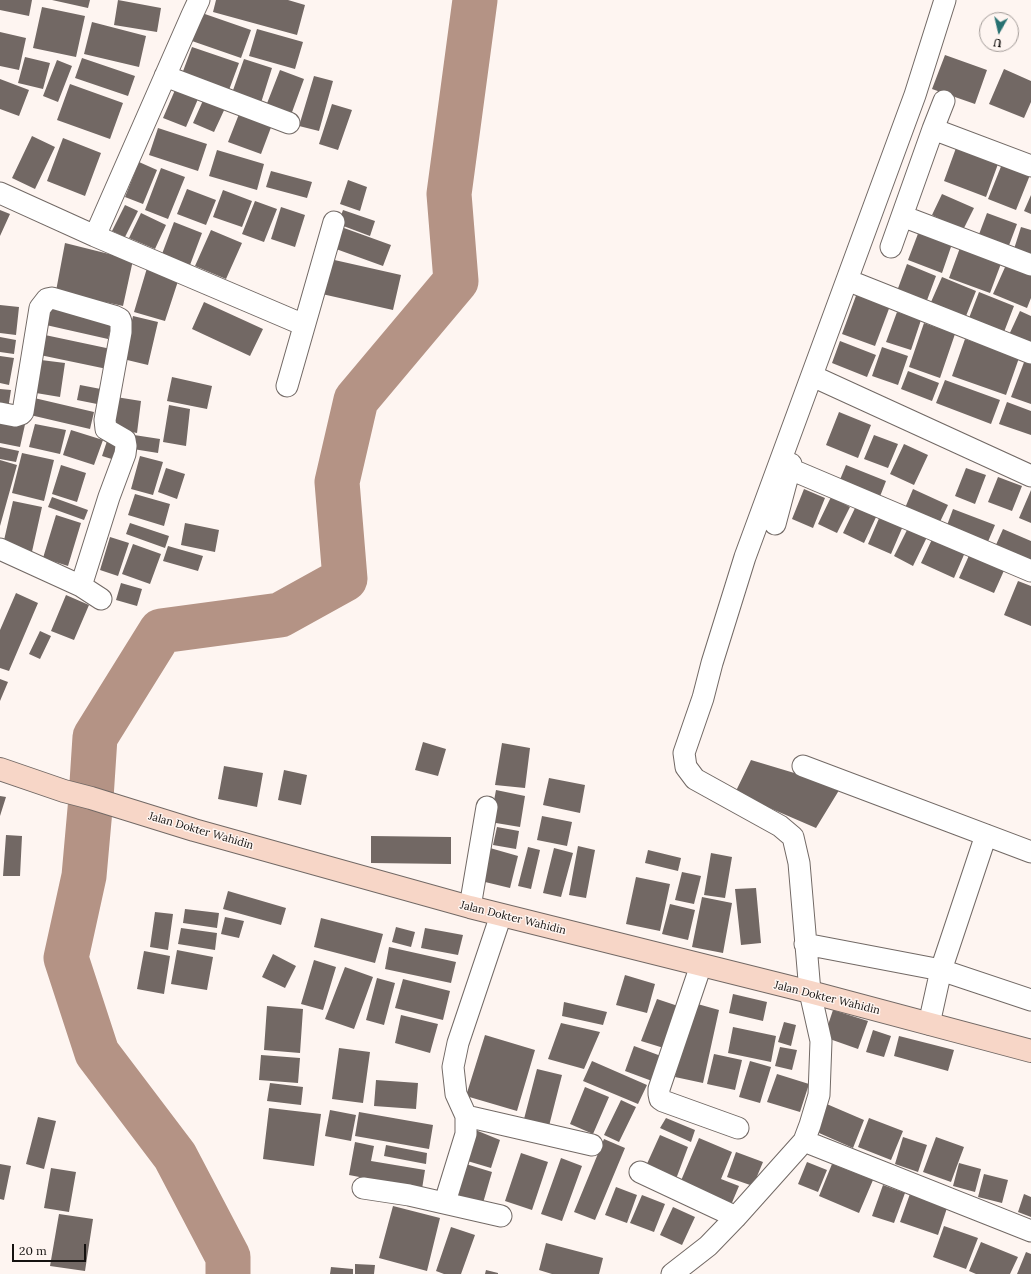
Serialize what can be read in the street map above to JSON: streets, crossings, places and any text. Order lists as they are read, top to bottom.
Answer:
{
  "streets": {
    "main road": ["Jalan Dokter Wahidin"]
  },
  "scale_bar": "20 m",
  "north": "bottom"
}
